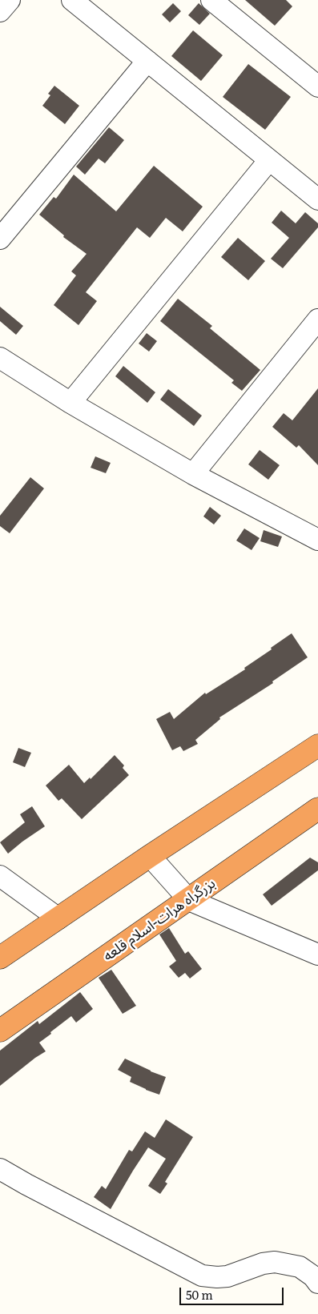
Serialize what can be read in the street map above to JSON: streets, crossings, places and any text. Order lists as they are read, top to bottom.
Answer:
{
  "streets": {
    "highway": ["بزرگراه هرات-اسلام قلعه"]
  },
  "scale_bar": "50 m"
}
